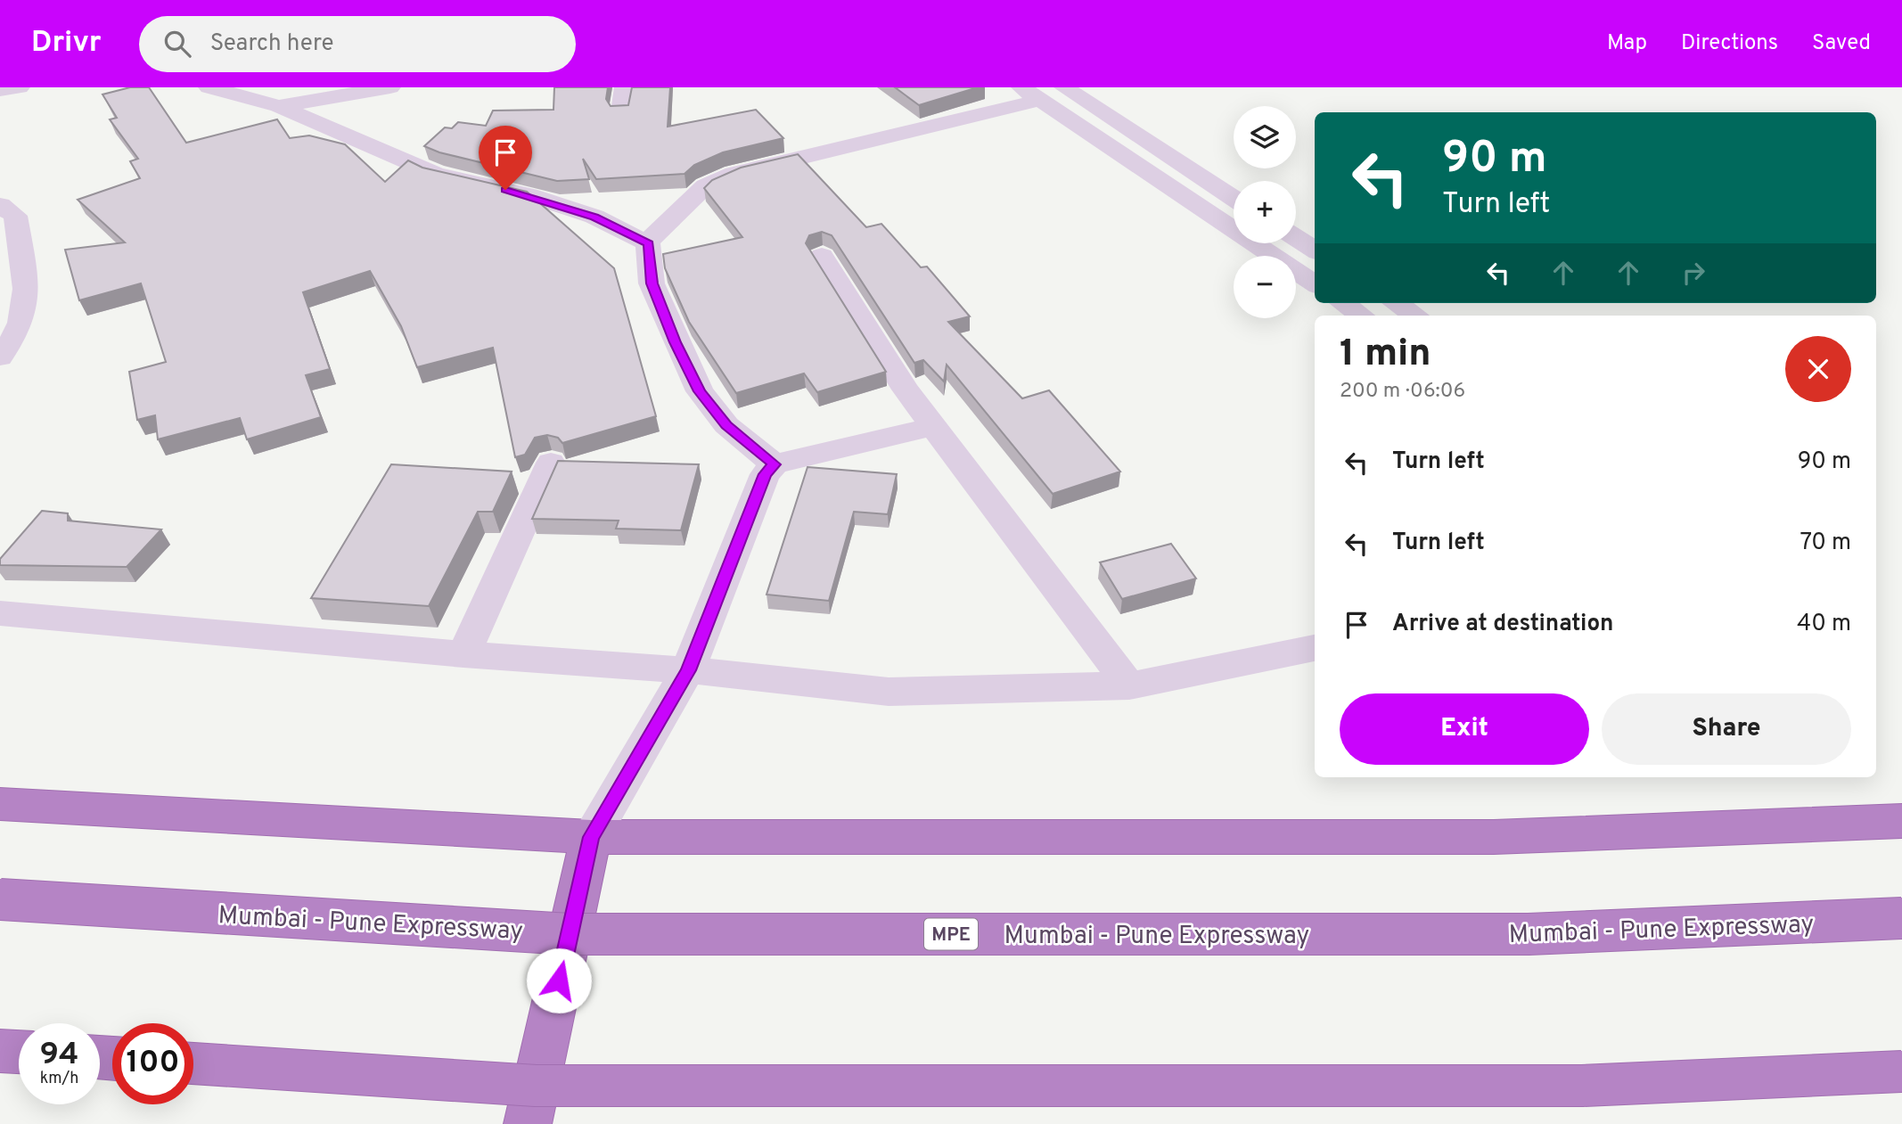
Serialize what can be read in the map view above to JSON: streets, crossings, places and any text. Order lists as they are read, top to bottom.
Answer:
{
  "streets": {
    "highway": ["Mumbai - Pune Expressway", "MPE"]
  },
  "page": {
    "header": "Drivr",
    "search": "Search here",
    "nav": ["Map", "Directions", "Saved"],
    "map_buttons": ["+", "−"],
    "turn": ["90 m", "Turn left"],
    "heading": ["1 min", "200 m · 06:06"],
    "list": [
      {
        "name": "Turn left",
        "value": "90 m"
      },
      {
        "name": "Turn left",
        "value": "70 m"
      },
      {
        "name": "Arrive at destination",
        "value": "40 m"
      }
    ],
    "buttons": ["Exit", "Share"],
    "speed": "94 km/h",
    "limit": "100"
  }
}
